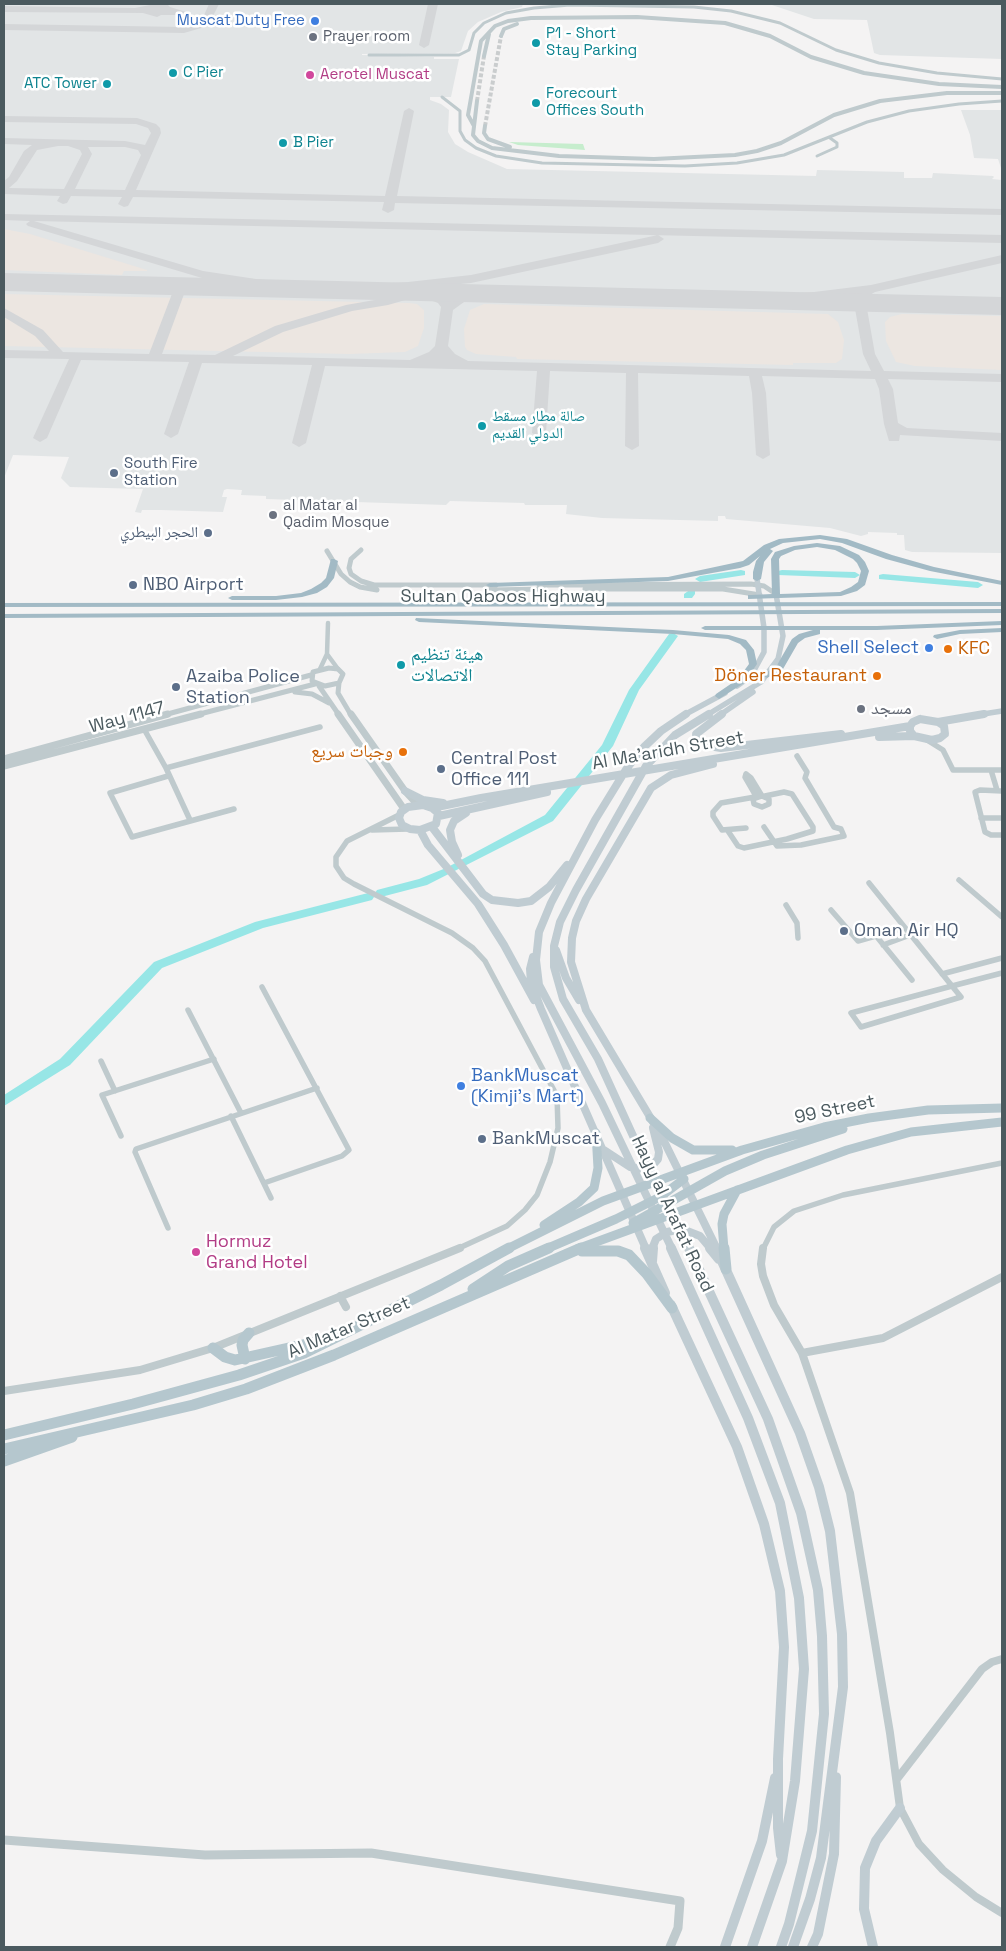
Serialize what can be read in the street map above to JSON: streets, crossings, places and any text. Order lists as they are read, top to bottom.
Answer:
{
  "streets": {
    "highway": ["Sultan Qaboos Highway"],
    "main road": [
      "Al Ma'aridh Street",
      "99 Street",
      "Hayy al Arafat Road",
      "Al Matar Street"
    ],
    "street": ["Way 1147"]
  },
  "crossings": [
    ["99 Street", "Al Matar Street"]
  ],
  "places": [
    "Muscat Duty Free",
    "Prayer room",
    "P1 - Short Stay Parking",
    "C Pier",
    "Aerotel Muscat",
    "ATC Tower",
    "Forecourt Offices South",
    "B Pier",
    "صالة مطار مسقط الدولي القديم",
    "South Fire Station",
    "al Matar al Qadim Mosque",
    "الحجر البيطري",
    "NBO Airport",
    "Shell Select",
    "KFC",
    "هيئة تنظيم الاتصالات",
    "Döner Restaurant",
    "Azaiba Police Station",
    "مسجد",
    "وجبات سريع",
    "Central Post Office 111",
    "Oman Air HQ",
    "BankMuscat (Kimji's Mart)",
    "BankMuscat",
    "Hormuz Grand Hotel"
  ]
}
